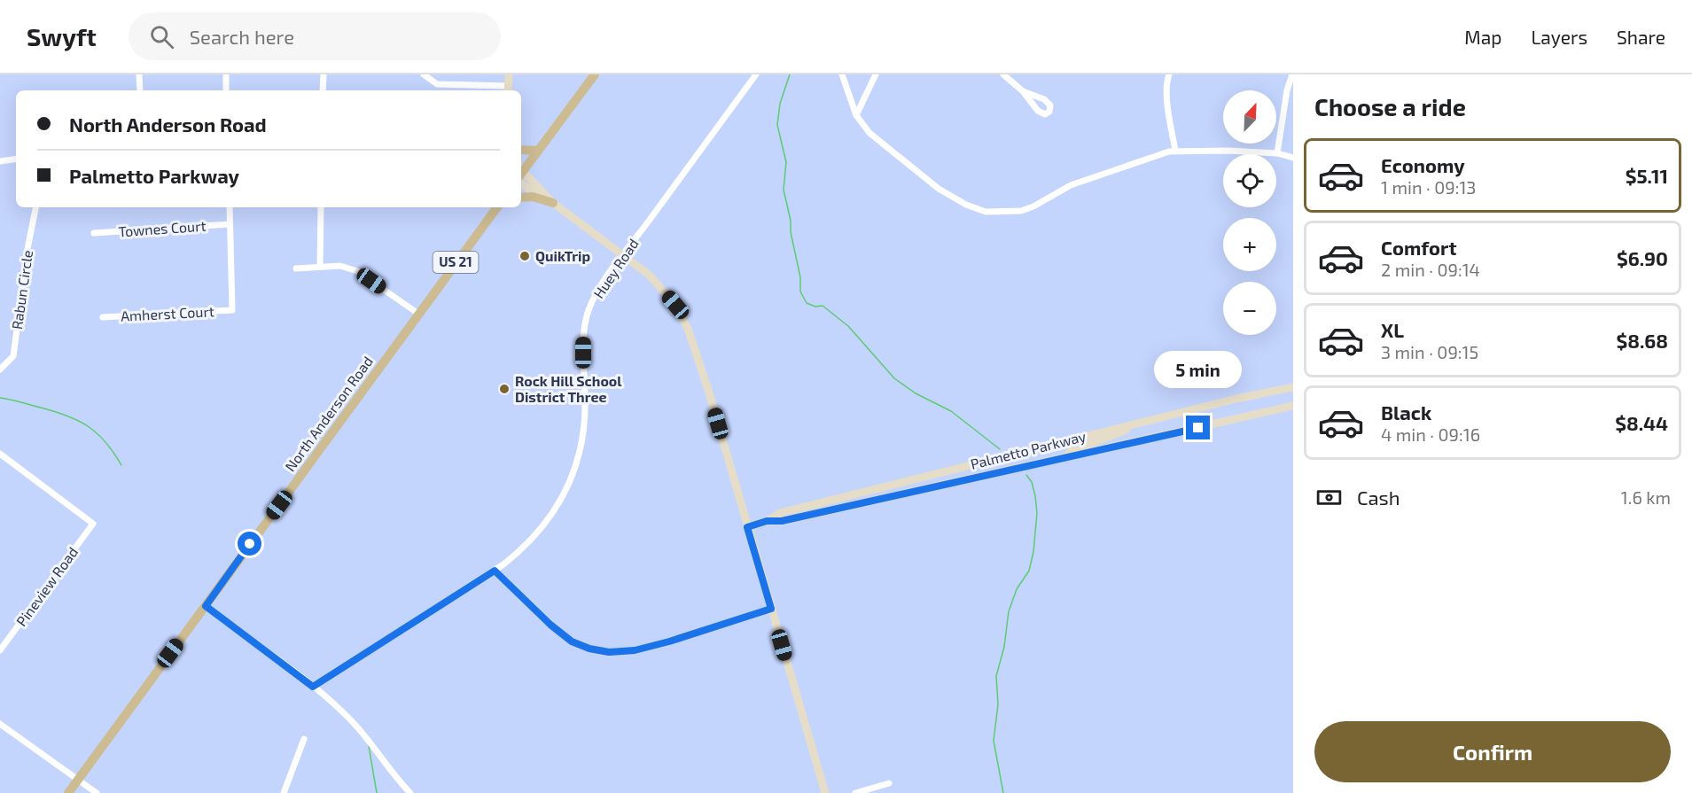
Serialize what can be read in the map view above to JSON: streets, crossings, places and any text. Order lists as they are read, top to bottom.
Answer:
{
  "streets": {
    "main road": ["US 21", "North Anderson Road"],
    "street": [
      "Townes Court",
      "Huey Road",
      "Rabun Circle",
      "Amherst Court",
      "Palmetto Parkway",
      "Pineview Road"
    ]
  },
  "crossings": [
    ["Townes Court", "Amherst Court"]
  ],
  "places": ["QuikTrip", "Rock Hill School District Three"],
  "north": "top right",
  "page": {
    "header": "Swyft",
    "search": "Search here",
    "nav": ["Map", "Layers", "Share"],
    "heading": "Choose a ride",
    "map_buttons": ["+", "−"],
    "banner": ["North Anderson Road", "Palmetto Parkway"],
    "list": [
      {
        "name": "Economy",
        "note": "1 min · 09:13",
        "value": "$5.11"
      },
      {
        "name": "Comfort",
        "note": "2 min · 09:14",
        "value": "$6.90"
      },
      {
        "name": "XL",
        "note": "3 min · 09:15",
        "value": "$8.68"
      },
      {
        "name": "Black",
        "note": "4 min · 09:16",
        "value": "$8.44"
      }
    ],
    "bubble": "5 min",
    "pay": ["Cash", "1.6 km"],
    "buttons": "Confirm"
  }
}
